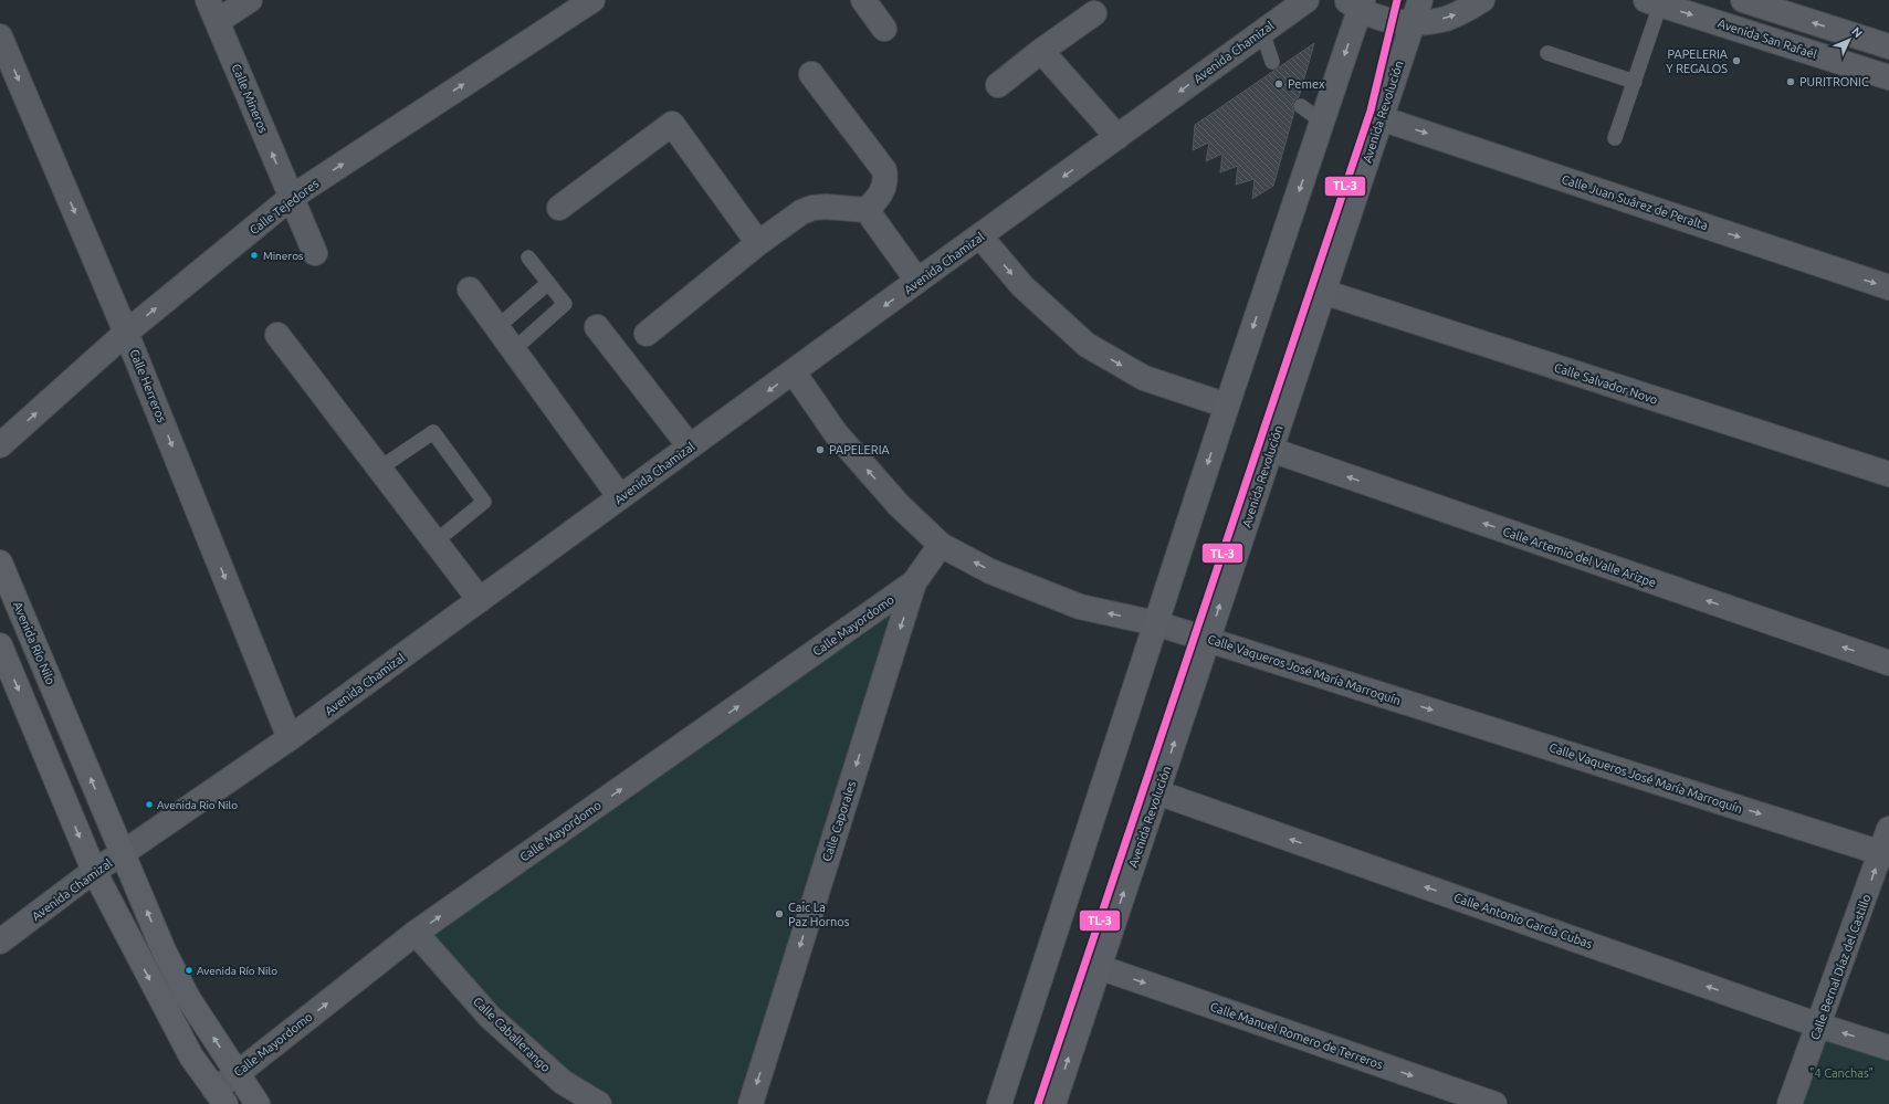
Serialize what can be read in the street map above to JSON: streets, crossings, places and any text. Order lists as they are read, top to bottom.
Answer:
{
  "streets": {
    "main road": ["Avenida San Rafaél", "Avenida Revolución", "Avenida Río Nilo"],
    "street": [
      "Avenida Chamizal",
      "Calle Mineros",
      "Calle Juan Suárez de Peralta",
      "Calle Tejedores",
      "Calle Salvador Novo",
      "Calle Herreros",
      "Calle Artemio del Valle Arizpe",
      "Calle Mayordomo",
      "Calle Vaqueros José María Marroquín",
      "Calle Caporales",
      "Calle Antonio García Cubas",
      "Calle Bernal Díaz del Castillo",
      "Calle Caballerango",
      "Calle Manuel Romero de Terreros"
    ]
  },
  "crossings": [
    ["Avenida Chamizal", "Calle Herreros"],
    ["Avenida Chamizal", "Avenida Río Nilo"],
    ["Avenida Chamizal", "Calle Vaqueros José María Marroquín"],
    ["Calle Mineros", "Calle Tejedores"],
    ["Avenida Revolución", "Calle Juan Suárez de Peralta"],
    ["Avenida Revolución", "Calle Salvador Novo"],
    ["Avenida Revolución", "Calle Artemio del Valle Arizpe"],
    ["Avenida Revolución", "Calle Vaqueros José María Marroquín"],
    ["Avenida Revolución", "Calle Antonio García Cubas"],
    ["Avenida Revolución", "Calle Manuel Romero de Terreros"],
    ["Calle Tejedores", "Calle Herreros"],
    ["Calle Mayordomo", "Avenida Río Nilo"],
    ["Calle Mayordomo", "Calle Caporales"],
    ["Calle Mayordomo", "Calle Caballerango"],
    ["Calle Vaqueros José María Marroquín", "Calle Caporales"],
    ["Calle Vaqueros José María Marroquín", "Calle Bernal Díaz del Castillo"],
    ["Calle Antonio García Cubas", "Calle Bernal Díaz del Castillo"]
  ],
  "one_way": [
    "Calle Mineros",
    "Calle Juan Suárez de Peralta",
    "Calle Tejedores",
    "Calle Artemio del Valle Arizpe",
    "Calle Mayordomo",
    "Calle Caporales",
    "Calle Antonio García Cubas",
    "Calle Bernal Díaz del Castillo",
    "Calle Manuel Romero de Terreros"
  ],
  "parks": ["\"4 Canchas\""],
  "places": [
    "PAPELERIA Y REGALOS",
    "PURITRONIC",
    "Pemex",
    "Mineros",
    "PAPELERIA",
    "Avenida Rio Nilo",
    "Caic La Paz Hornos",
    "Avenida Río Nilo"
  ],
  "lines": ["transit line TL-3"],
  "north": "top right"
}
